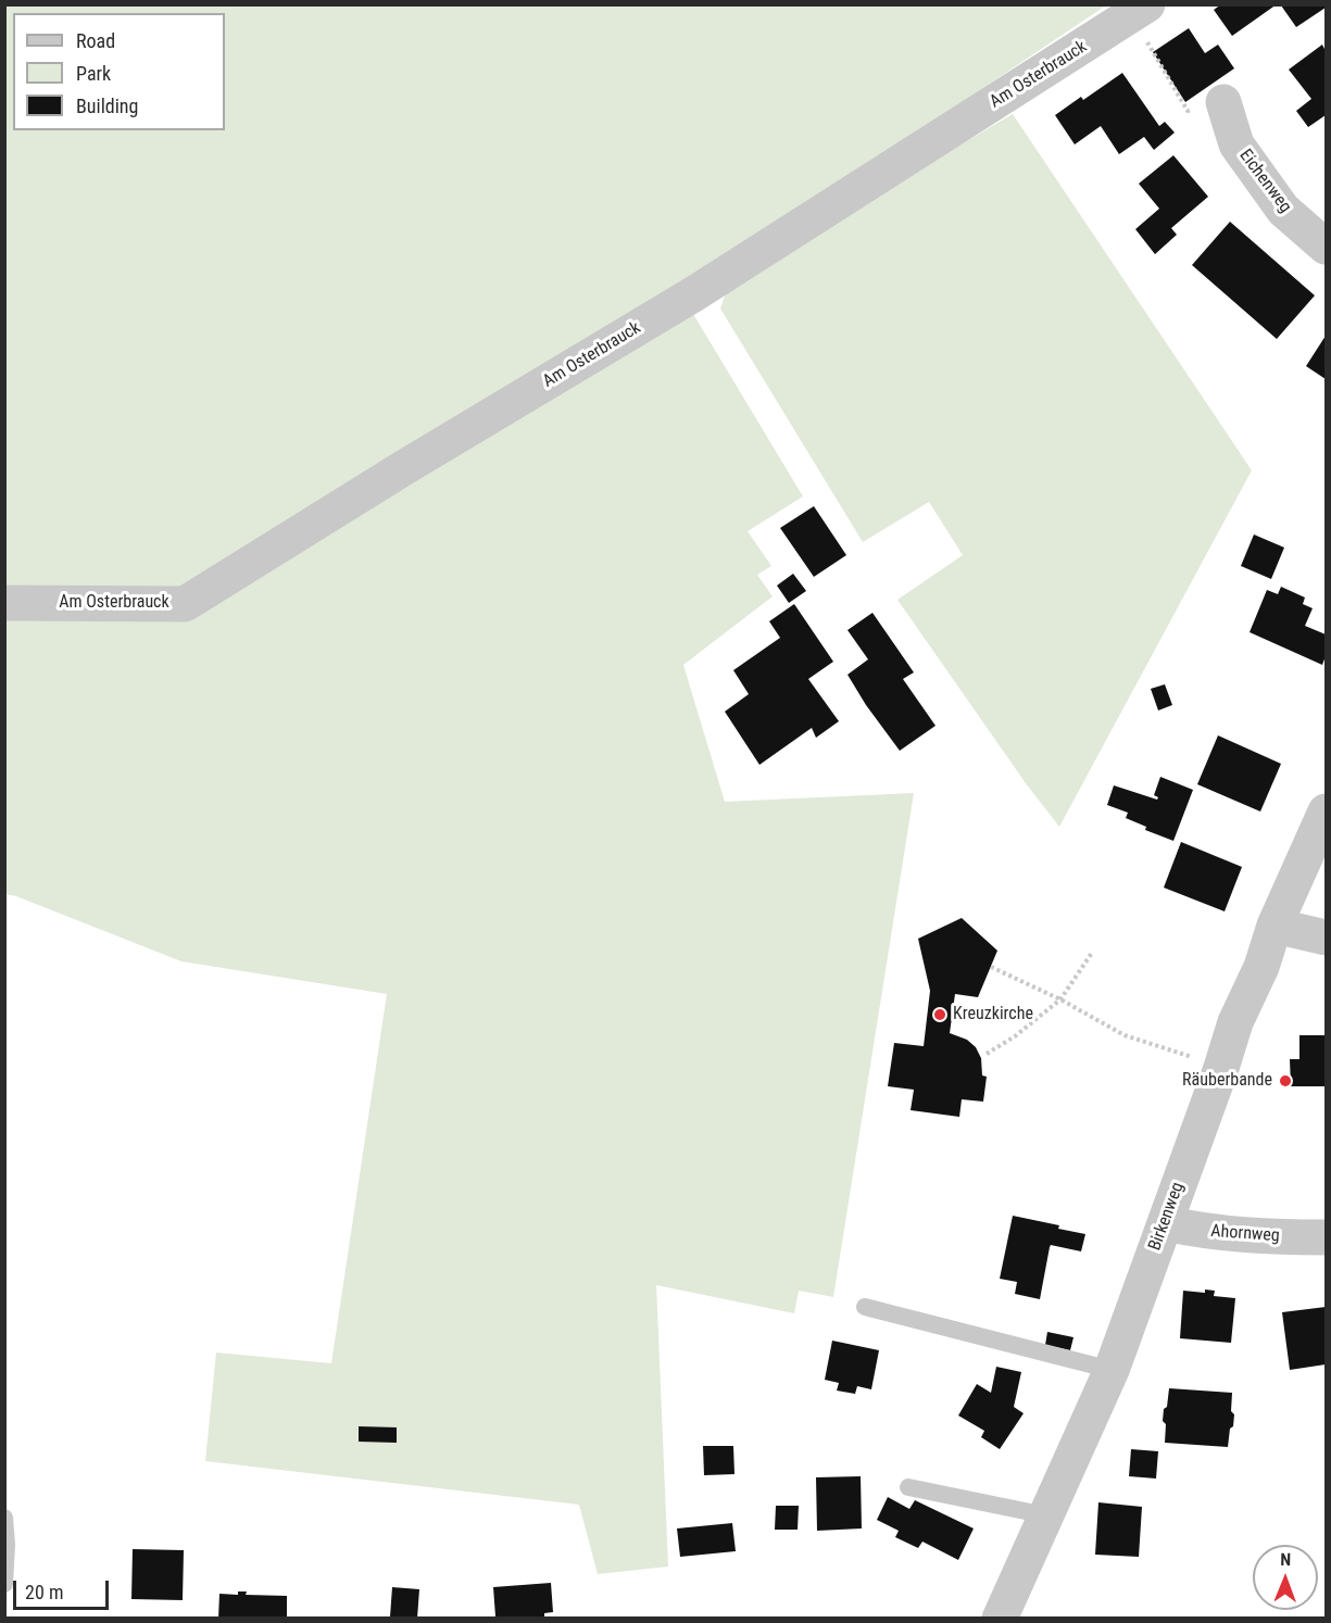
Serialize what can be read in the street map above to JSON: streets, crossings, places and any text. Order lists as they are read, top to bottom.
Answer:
{
  "streets": {
    "street": [
      "Am Osterbrauck",
      "Eichenweg",
      "Birkenweg",
      "Ahornweg"
    ]
  },
  "crossings": [
    ["Birkenweg", "Ahornweg"]
  ],
  "places": ["Kreuzkirche", "Räuberbande"],
  "legend": ["Road", "Park", "Building"],
  "scale_bar": "20 m",
  "north": "top"
}
